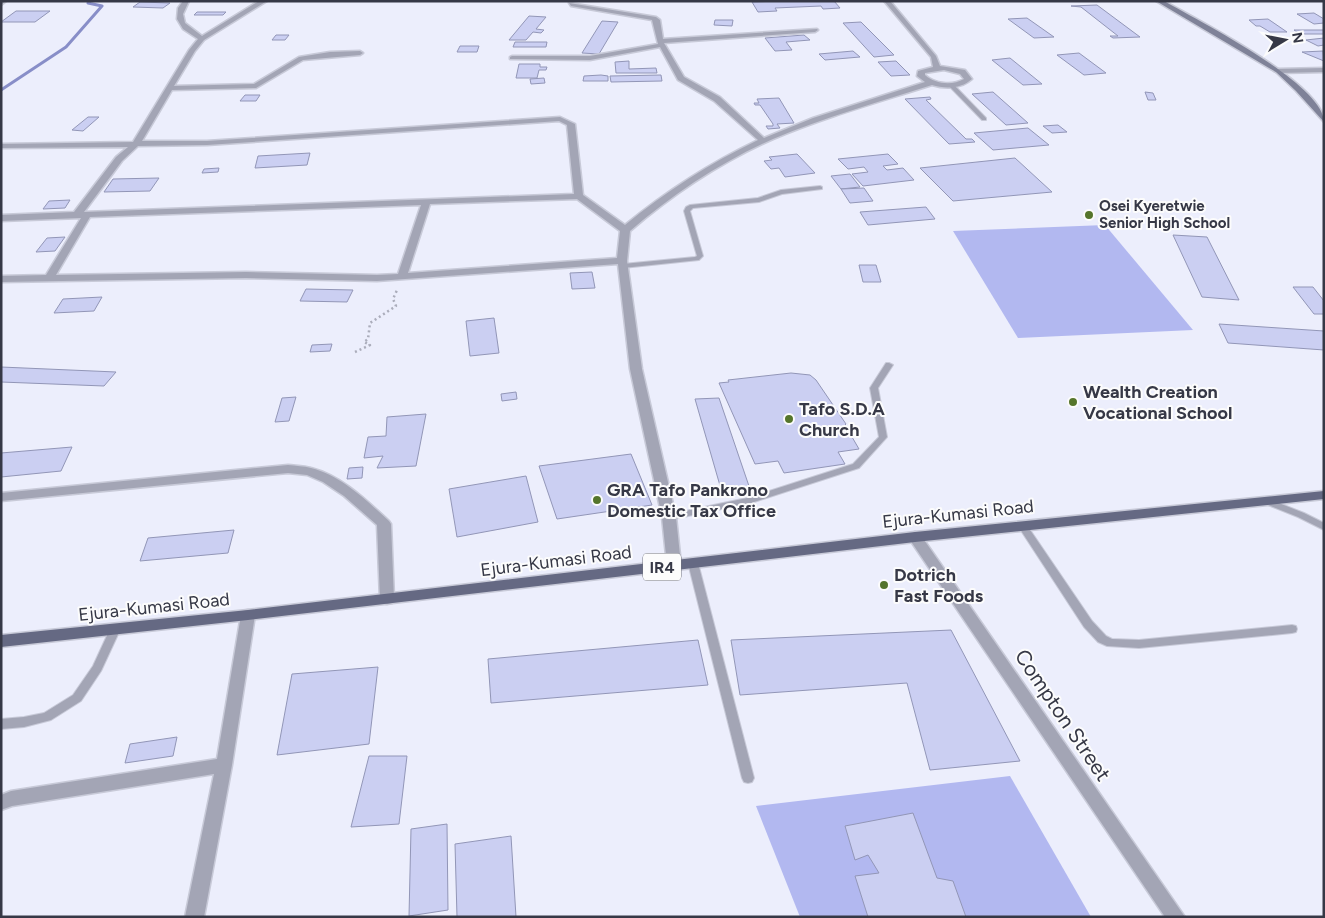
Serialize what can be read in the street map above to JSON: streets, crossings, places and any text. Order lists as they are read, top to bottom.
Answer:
{
  "streets": {
    "main road": ["Ejura-Kumasi Road", "IR4"],
    "street": ["Compton Street"]
  },
  "crossings": [
    ["Ejura-Kumasi Road", "Compton Street"]
  ],
  "places": [
    "Osei Kyeretwie Senior High School",
    "Wealth Creation Vocational School",
    "Tafo S.D.A Church",
    "GRA Tafo Pankrono Domestic Tax Office",
    "Dotrich Fast Foods"
  ],
  "north": "right"
}
